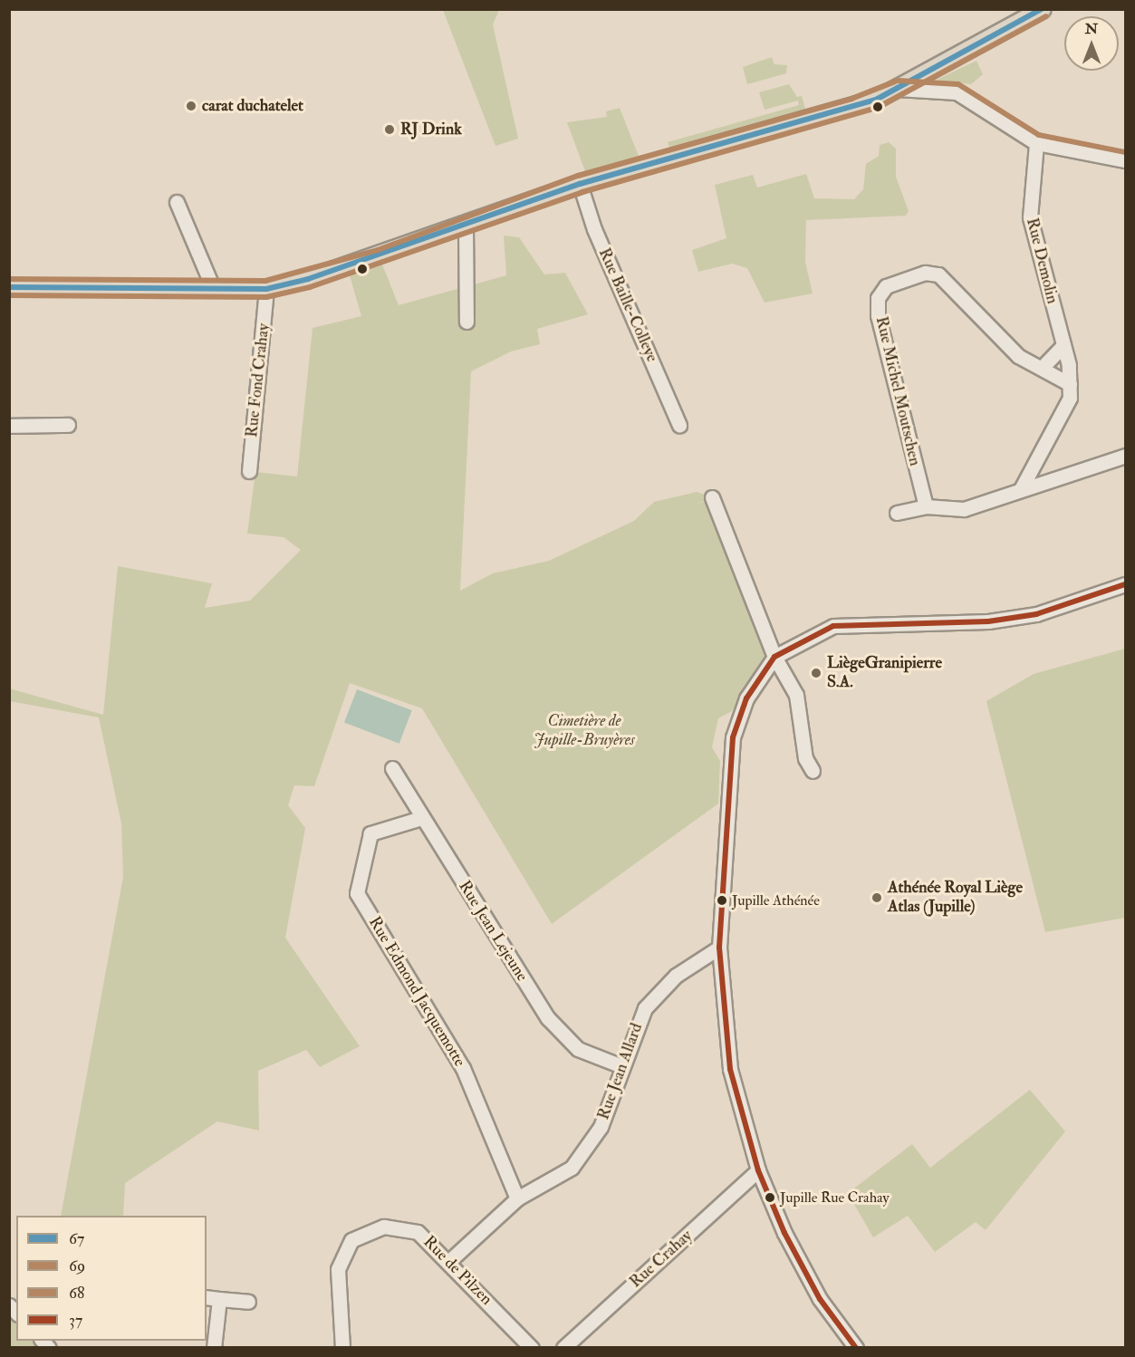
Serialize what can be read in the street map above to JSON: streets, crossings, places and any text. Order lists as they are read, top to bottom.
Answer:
{
  "streets": {
    "street": [
      "Rue Demolin",
      "Rue Baille-Colleye",
      "Rue Fond Crahay",
      "Rue Michel Moutschen",
      "Rue Jean Lejeune",
      "Rue Edmond Jacquemotte",
      "Rue Jean Allard",
      "Rue Crahay",
      "Rue de Pilzen"
    ]
  },
  "crossings": [
    ["Rue Demolin", "Rue Michel Moutschen"],
    ["Rue Jean Lejeune", "Rue Edmond Jacquemotte"],
    ["Rue Jean Lejeune", "Rue Jean Allard"],
    ["Rue Edmond Jacquemotte", "Rue Jean Allard"],
    ["Rue Jean Allard", "Rue de Pilzen"]
  ],
  "parks": ["Cimetière de Jupille-Bruyères"],
  "places": [
    "carat duchatelet",
    "RJ Drink",
    "LiègeGranipierre S.A.",
    "Athénée Royal Liège Atlas (Jupille)",
    "Jupille Athénée",
    "Jupille Rue Crahay"
  ],
  "lines": [
    "transit line 67",
    "transit line 69",
    "transit line 68",
    "transit line 37"
  ],
  "legend": [
    "67",
    "69",
    "68",
    "37"
  ],
  "north": "top"
}
